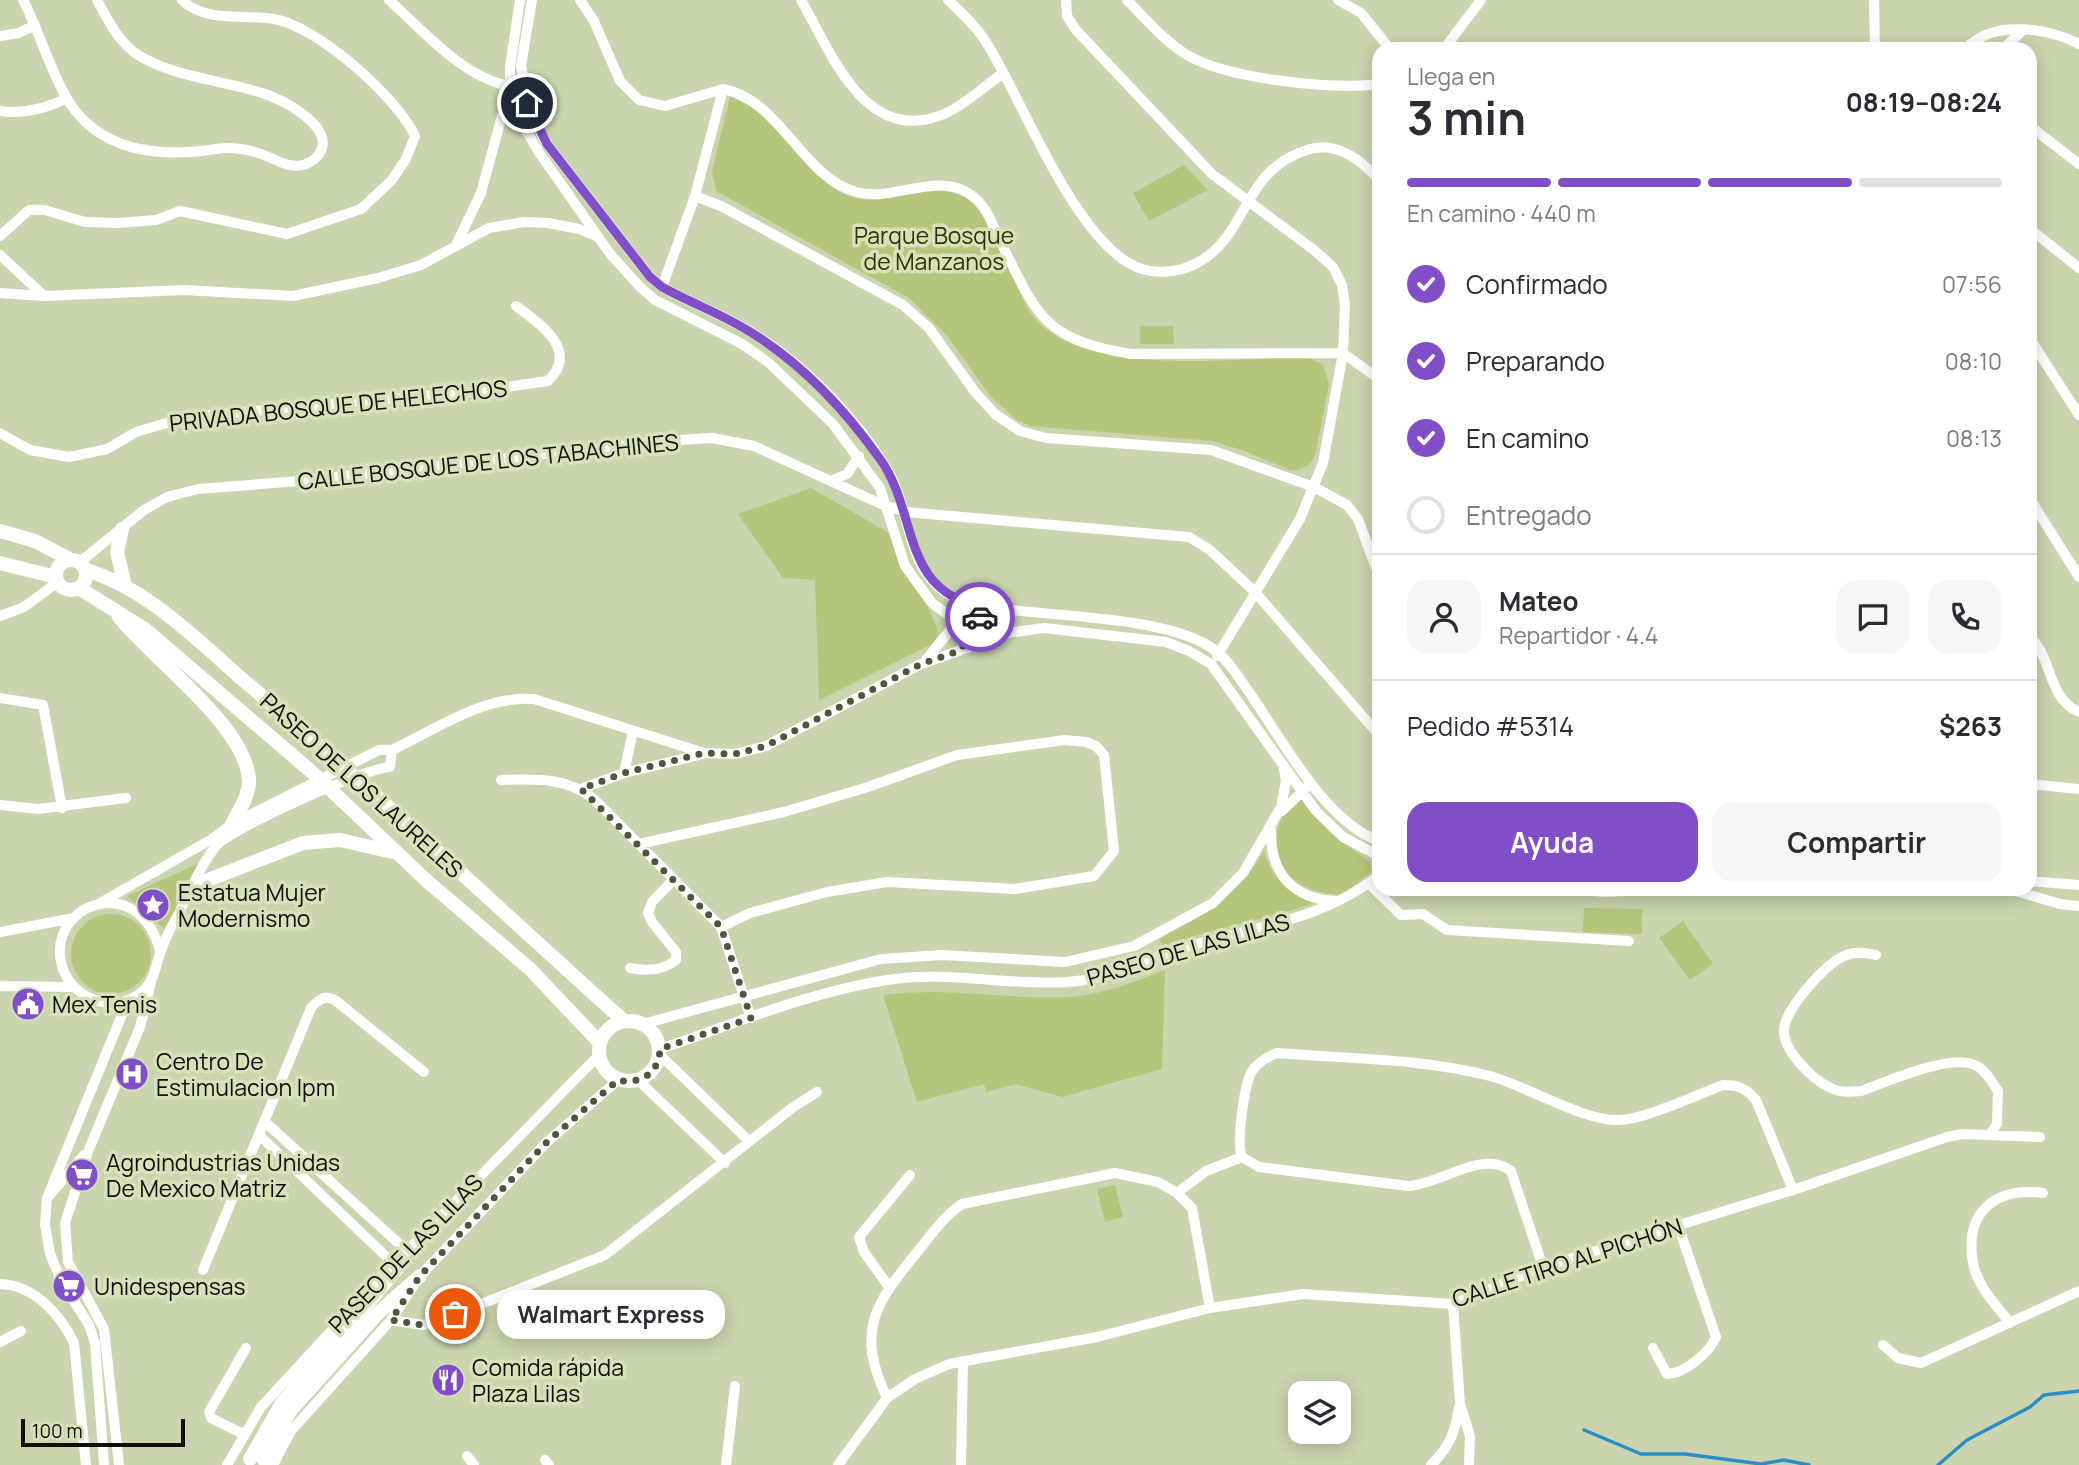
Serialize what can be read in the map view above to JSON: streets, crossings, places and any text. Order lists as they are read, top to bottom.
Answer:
{
  "streets": {
    "main road": ["PASEO DE LOS LAURELES"],
    "street": [
      "PRIVADA BOSQUE DE HELECHOS",
      "CALLE BOSQUE DE LOS TABACHINES",
      "PASEO DE LAS LILAS",
      "CALLE TIRO AL PICHÓN"
    ]
  },
  "crossings": [
    ["CALLE BOSQUE DE LOS TABACHINES", "PASEO DE LOS LAURELES"],
    ["PASEO DE LOS LAURELES", "PASEO DE LAS LILAS"]
  ],
  "parks": ["Parque Bosque de Manzanos"],
  "places": {
    "place": ["Estatua Mujer Modernismo"],
    "public building": ["Mex Tenis"],
    "hospital": ["Centro De Estimulacion Ipm"],
    "supermarket": ["Agroindustrias Unidas De Mexico Matriz", "Unidespensas"],
    "other": ["Walmart Express"],
    "restaurant": ["Comida rápida Plaza Lilas"]
  },
  "scale_bar": "100 m",
  "page": {
    "heading": ["3 min", "Llega en", "08:19–08:24"],
    "panel": [
      "Mateo",
      "Repartidor · 4.4",
      "Pedido #5314",
      "$263"
    ],
    "bar": "En camino · 440 m",
    "list": [
      ["Confirmado", "07:56"],
      ["Preparando", "08:10"],
      ["En camino", "08:13"],
      "Entregado"
    ],
    "buttons": ["Ayuda", "Compartir"],
    "bubble": "Walmart Express",
    "scale": "100 m"
  }
}
